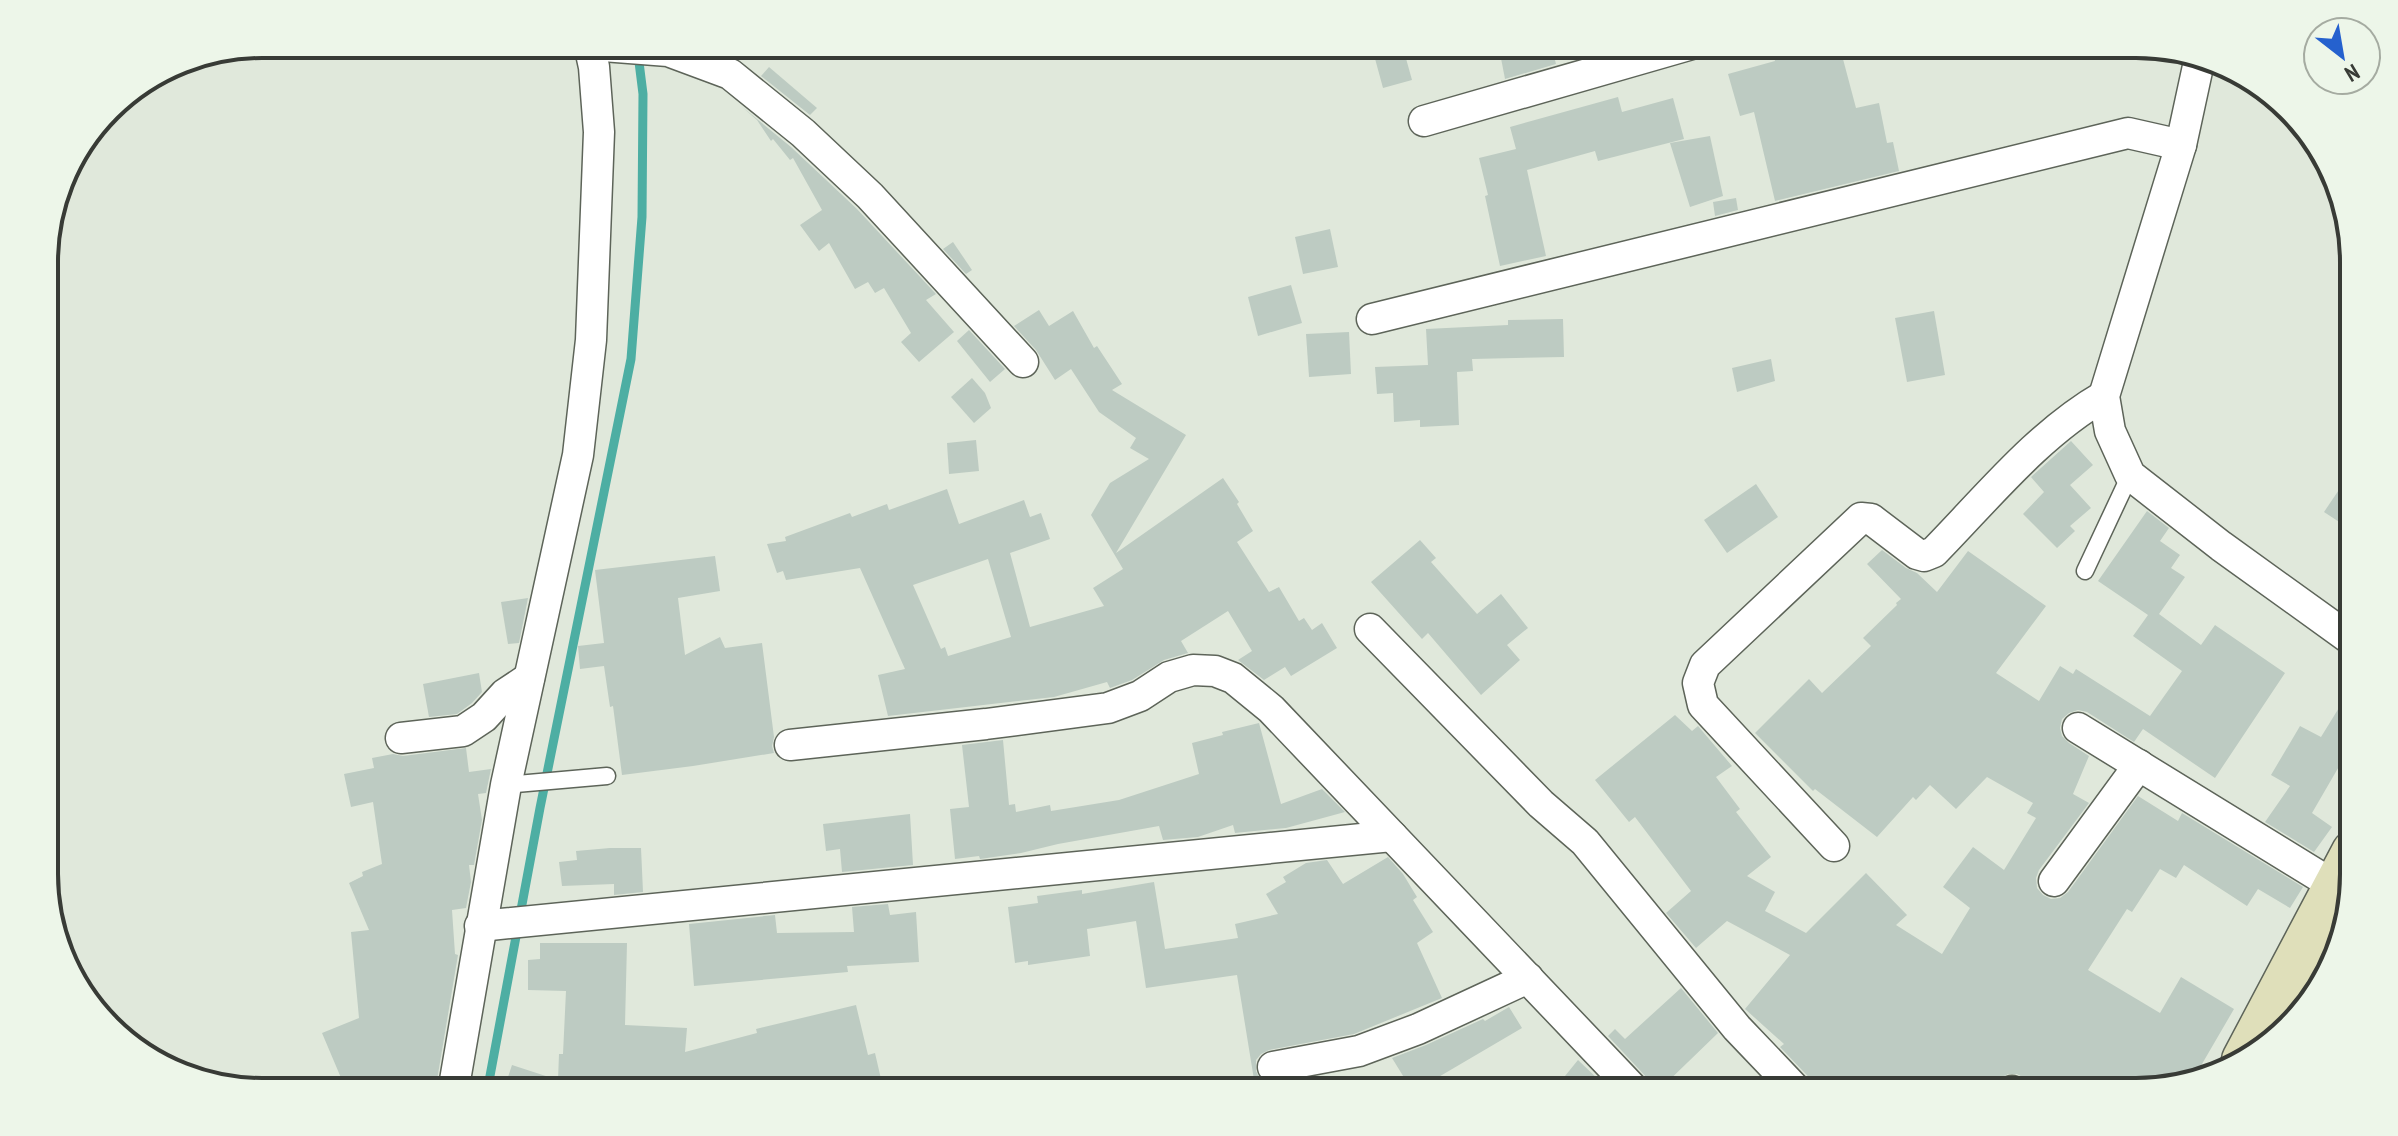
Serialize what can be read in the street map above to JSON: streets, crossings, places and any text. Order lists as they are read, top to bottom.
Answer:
{
  "north": "bottom right"
}
